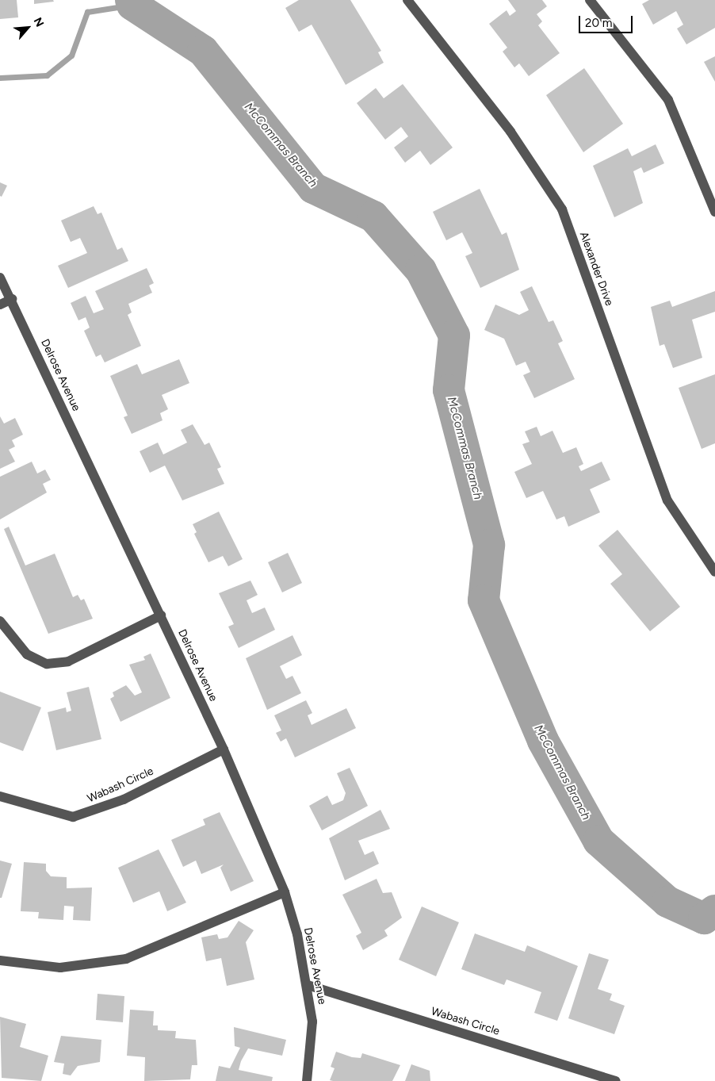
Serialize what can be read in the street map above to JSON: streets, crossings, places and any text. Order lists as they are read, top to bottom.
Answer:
{
  "streets": {
    "street": ["Alexander Drive", "Delrose Avenue", "Wabash Circle"]
  },
  "crossings": [
    ["Delrose Avenue", "Wabash Circle"]
  ],
  "water": ["McCommas Branch"],
  "scale_bar": "20 m",
  "north": "top right"
}
